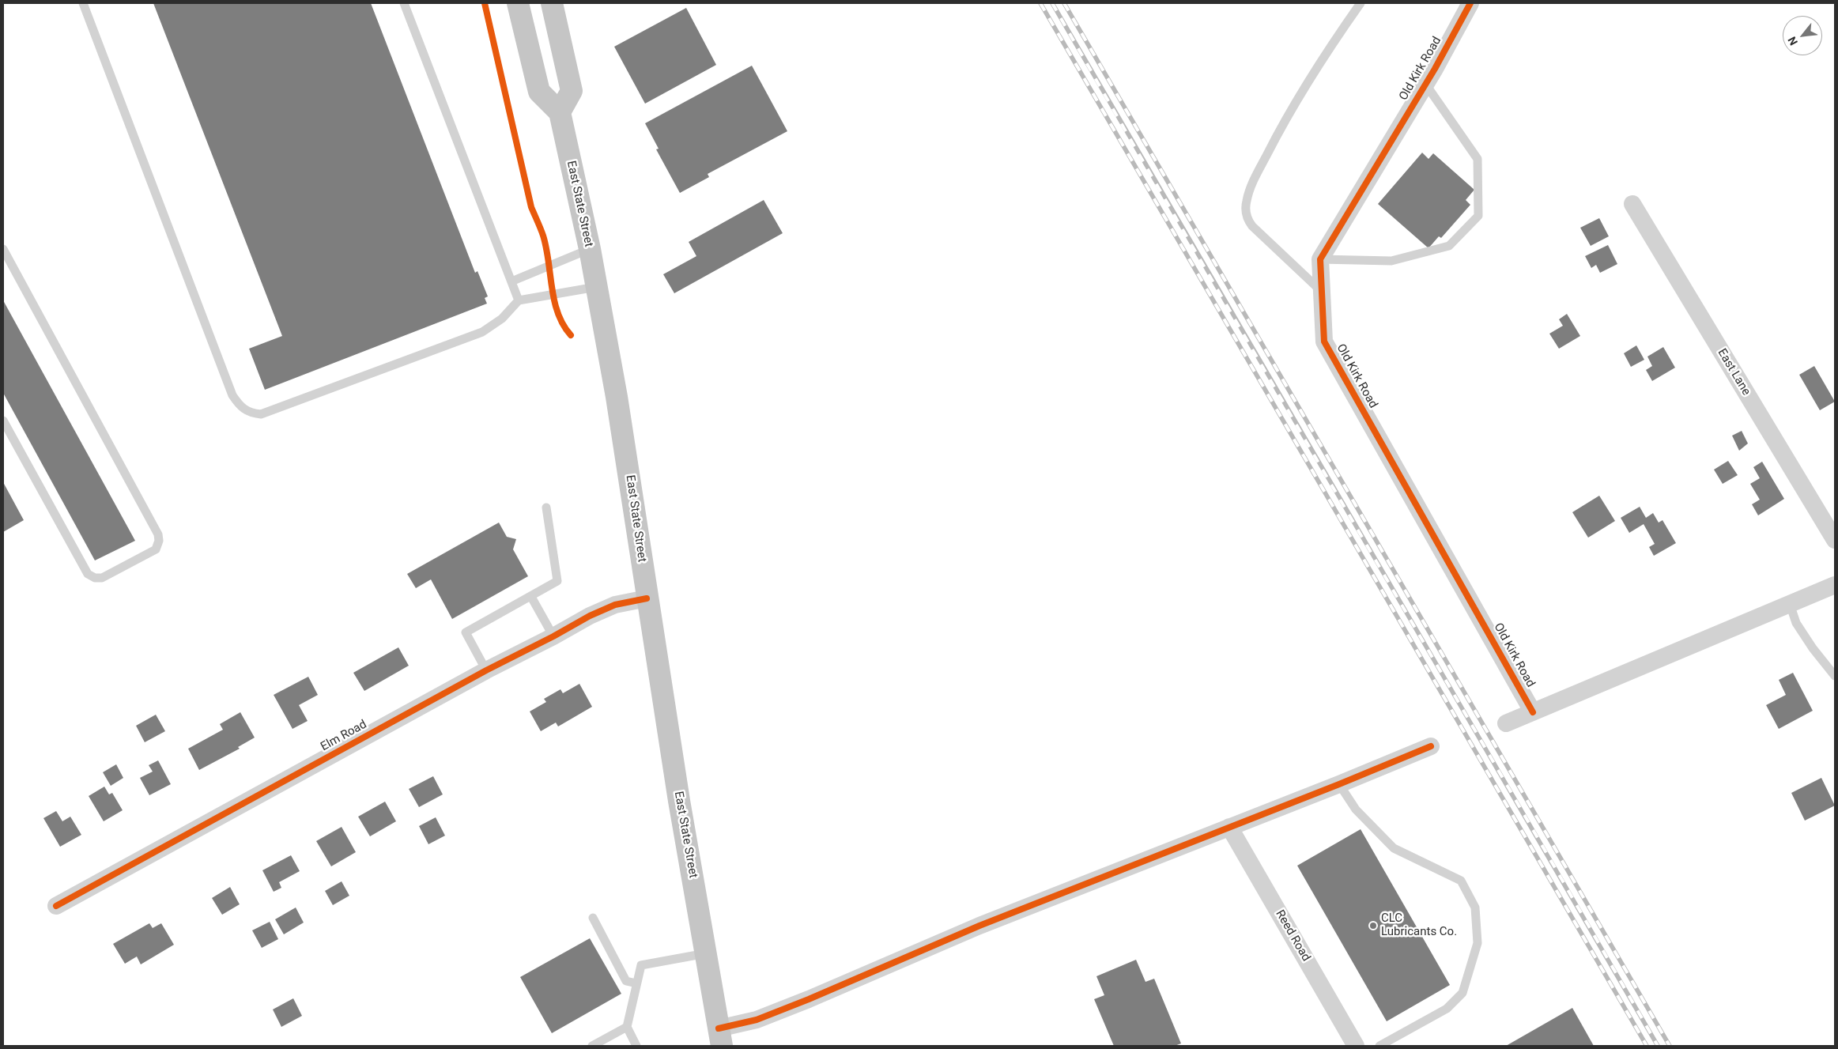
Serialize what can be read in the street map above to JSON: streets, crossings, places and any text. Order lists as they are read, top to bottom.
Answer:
{
  "streets": {
    "main road": ["East State Street"],
    "street": [
      "Old Kirk Road",
      "East Lane",
      "Elm Road",
      "Reed Road"
    ]
  },
  "crossings": [
    ["East State Street", "Elm Road"]
  ],
  "places": ["CLC Lubricants Co."],
  "north": "bottom left"
}
